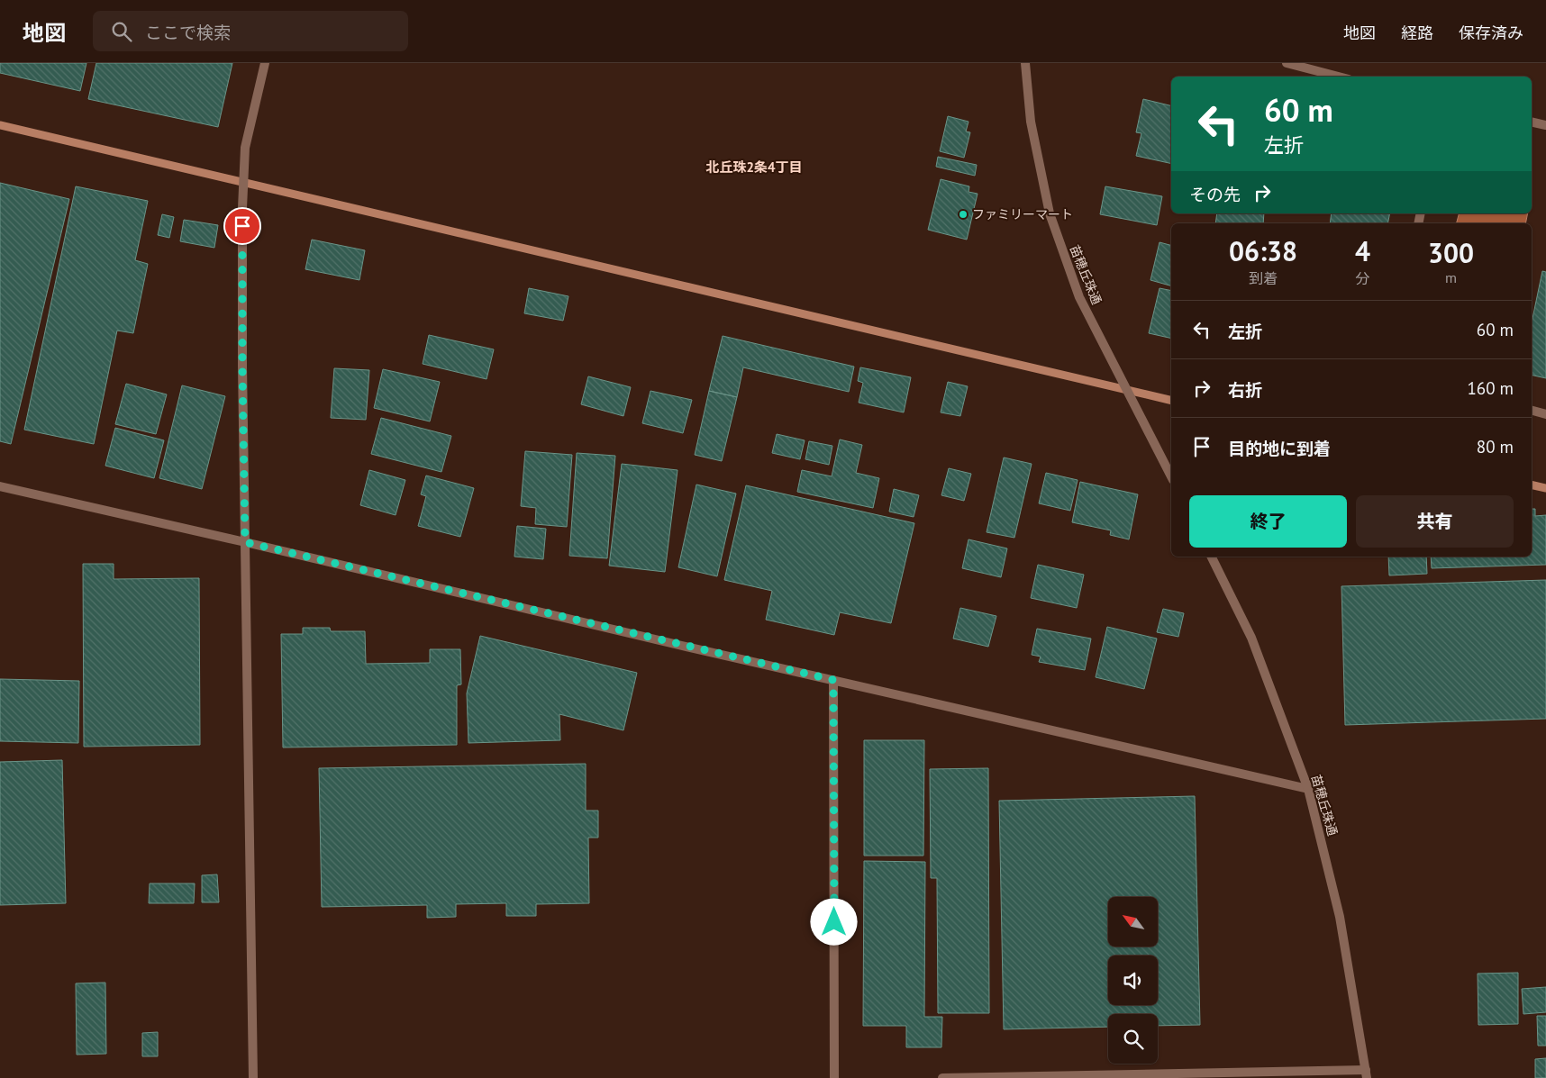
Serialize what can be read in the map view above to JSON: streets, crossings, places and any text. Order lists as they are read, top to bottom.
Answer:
{
  "streets": {
    "street": ["苗穂丘珠通"]
  },
  "districts": ["北丘珠2条4丁目"],
  "places": ["ファミリーマート"],
  "north": "top left",
  "page": {
    "header": "地図",
    "search": "ここで検索",
    "nav": ["地図", "経路", "保存済み"],
    "turn": ["60 m", "左折"],
    "then": "その先",
    "eta": [
      "06:38",
      "到着",
      "4",
      "分",
      "300",
      "m"
    ],
    "list": [
      {
        "name": "左折",
        "value": "60 m"
      },
      {
        "name": "右折",
        "value": "160 m"
      },
      {
        "name": "目的地に到着",
        "value": "80 m"
      }
    ],
    "buttons": ["終了", "共有"]
  }
}
